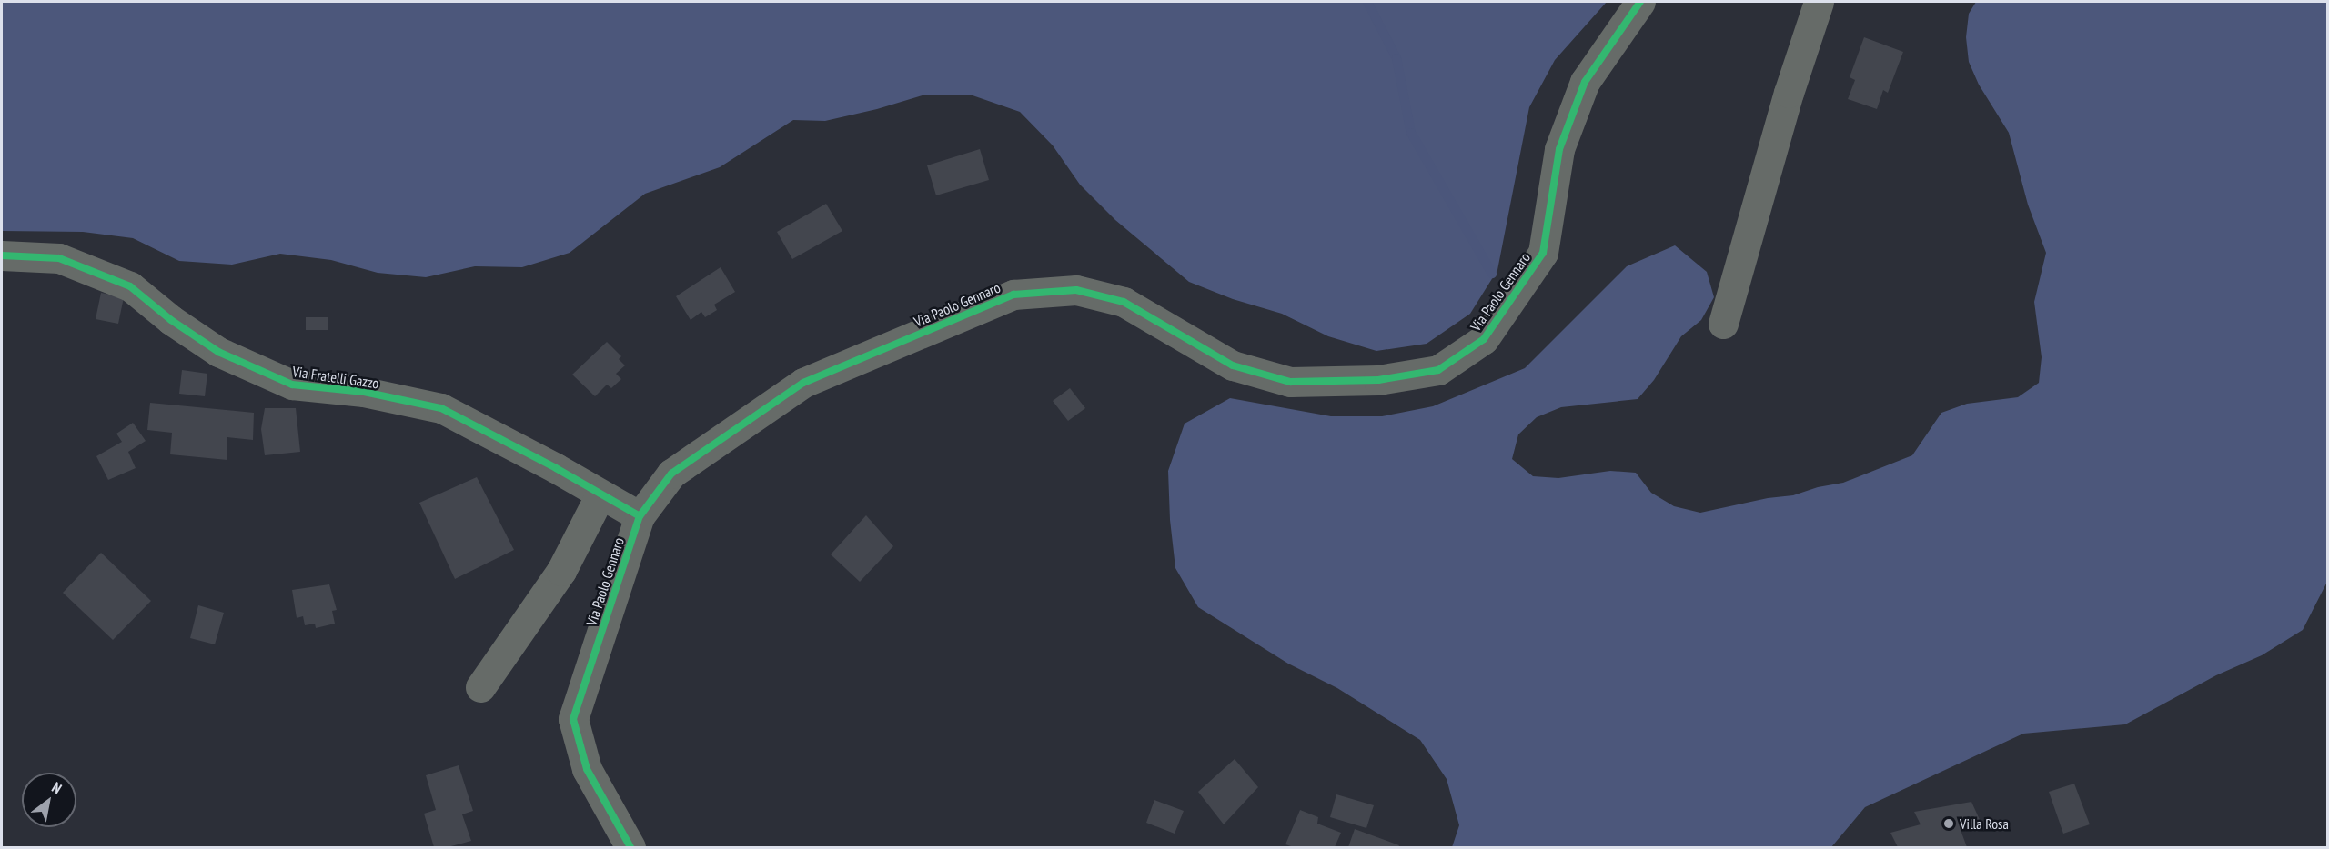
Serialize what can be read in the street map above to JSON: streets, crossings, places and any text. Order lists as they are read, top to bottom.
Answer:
{
  "streets": {
    "street": ["Via Paolo Gennaro", "Via Fratelli Gazzo"]
  },
  "crossings": [
    ["Via Paolo Gennaro", "Via Fratelli Gazzo"]
  ],
  "places": ["Villa Rosa"],
  "north": "top right"
}
